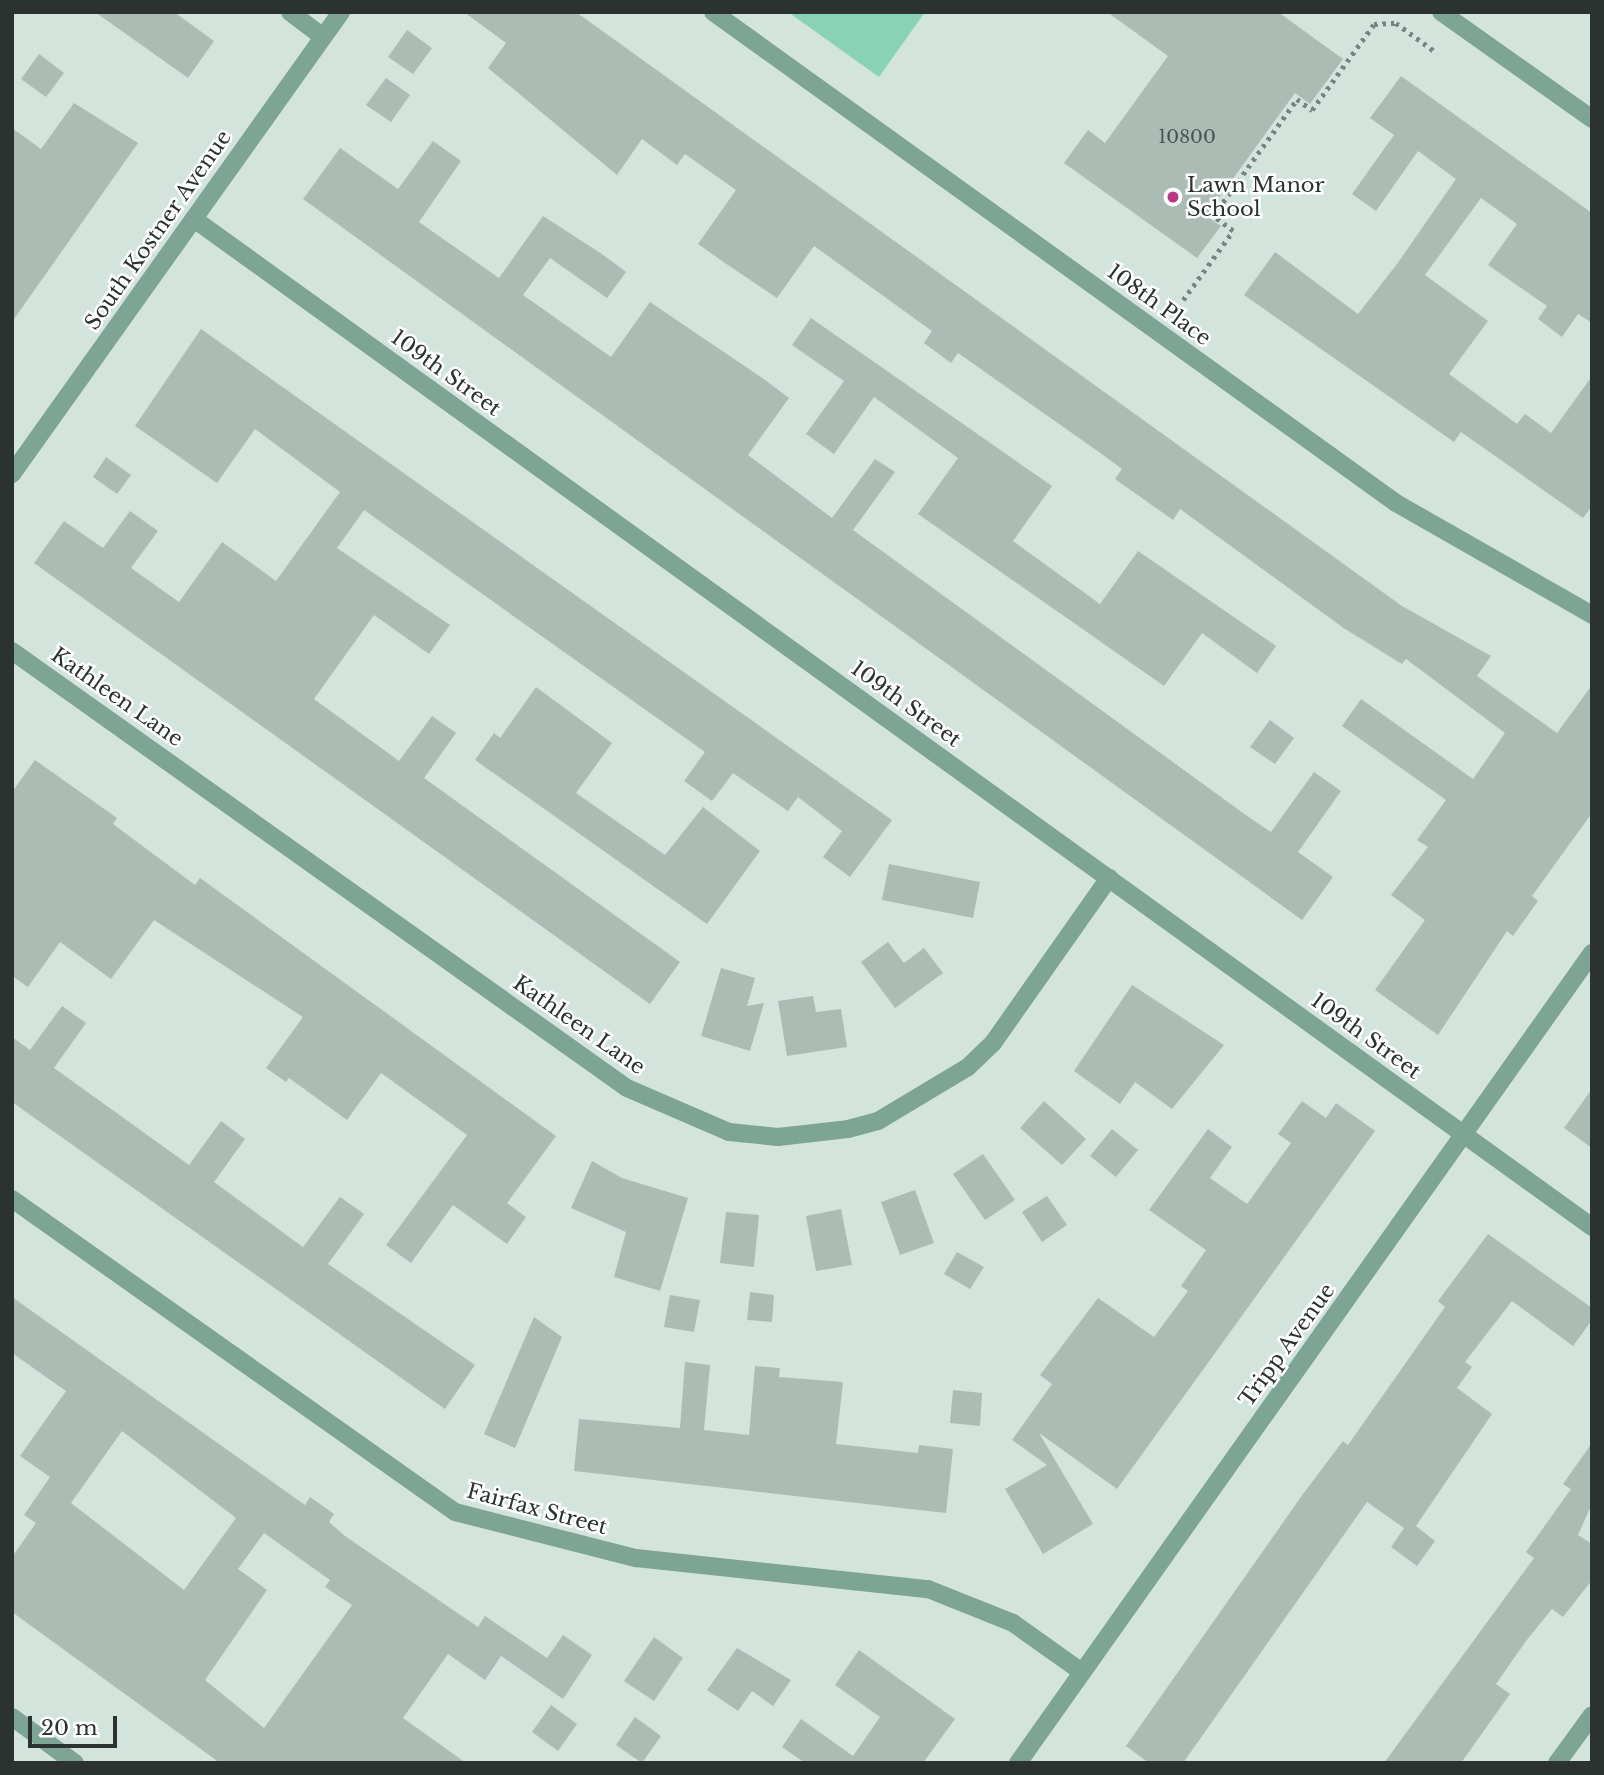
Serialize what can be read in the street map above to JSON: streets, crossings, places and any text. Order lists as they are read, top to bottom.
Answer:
{
  "streets": {
    "street": [
      "South Kostner Avenue",
      "108th Place",
      "109th Street",
      "Kathleen Lane",
      "Tripp Avenue",
      "Fairfax Street"
    ]
  },
  "crossings": [
    ["South Kostner Avenue", "109th Street"],
    ["109th Street", "Kathleen Lane"],
    ["109th Street", "Tripp Avenue"],
    ["Tripp Avenue", "Fairfax Street"]
  ],
  "places": ["Lawn Manor School"],
  "house_numbers": ["10800"],
  "scale_bar": "20 m"
}
